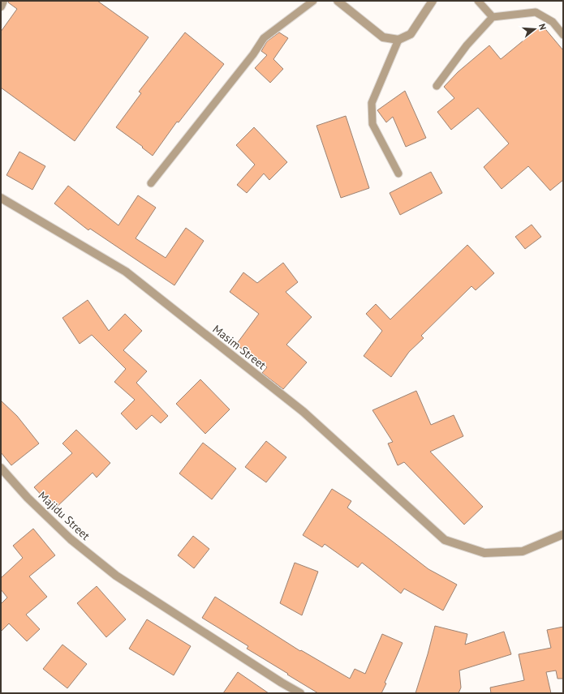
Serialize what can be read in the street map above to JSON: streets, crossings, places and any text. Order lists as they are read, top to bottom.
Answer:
{
  "streets": {
    "street": ["Masim Street", "Majidu Street"]
  },
  "north": "right"
}
